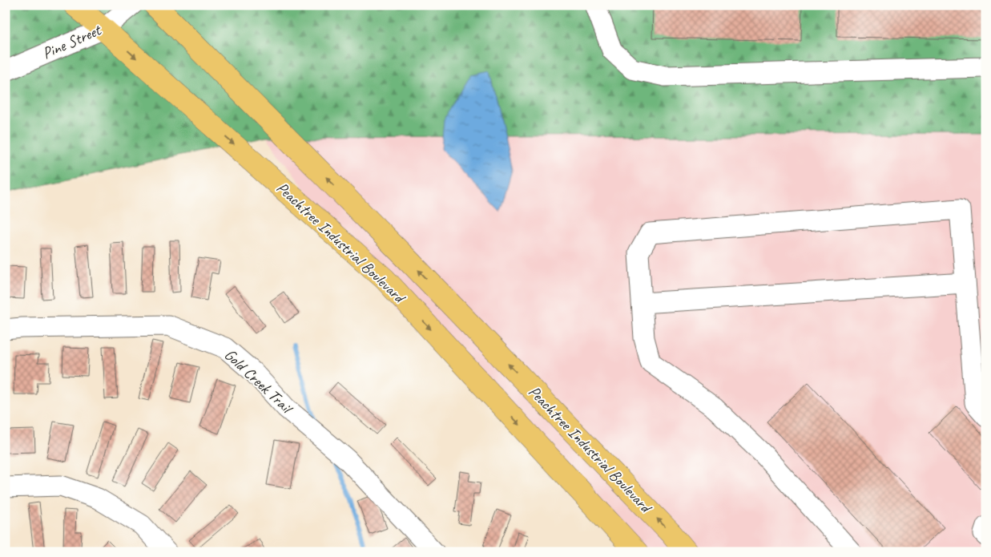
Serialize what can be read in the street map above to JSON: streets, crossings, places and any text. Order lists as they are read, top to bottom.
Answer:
{
  "streets": {
    "main road": ["Peachtree Industrial Boulevard"],
    "street": ["Pine Street", "Gold Creek Trail"]
  },
  "crossings": [
    ["Pine Street", "Peachtree Industrial Boulevard"]
  ]
}
